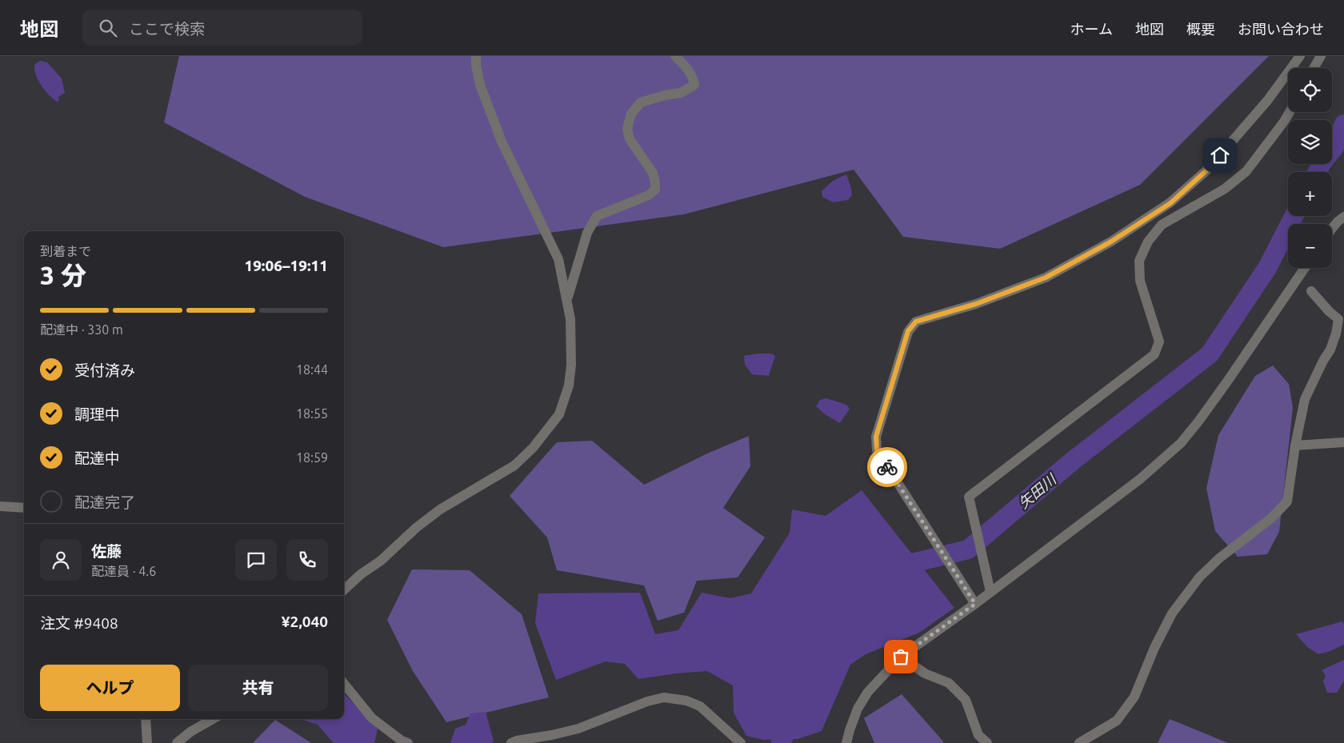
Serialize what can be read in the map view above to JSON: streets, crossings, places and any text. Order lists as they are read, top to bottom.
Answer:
{
  "water": ["矢田川"],
  "page": {
    "header": "地図",
    "search": "ここで検索",
    "nav": [
      "ホーム",
      "地図",
      "概要",
      "お問い合わせ"
    ],
    "map_buttons": ["+", "−"],
    "heading": ["3 分", "到着まで", "19:06–19:11"],
    "panel": [
      "佐藤",
      "配達員 · 4.6",
      "注文 #9408",
      "¥2,040"
    ],
    "bar": "配達中 · 330 m",
    "list": [
      ["受付済み", "18:44"],
      ["調理中", "18:55"],
      ["配達中", "18:59"],
      "配達完了"
    ],
    "buttons": ["ヘルプ", "共有"]
  }
}
